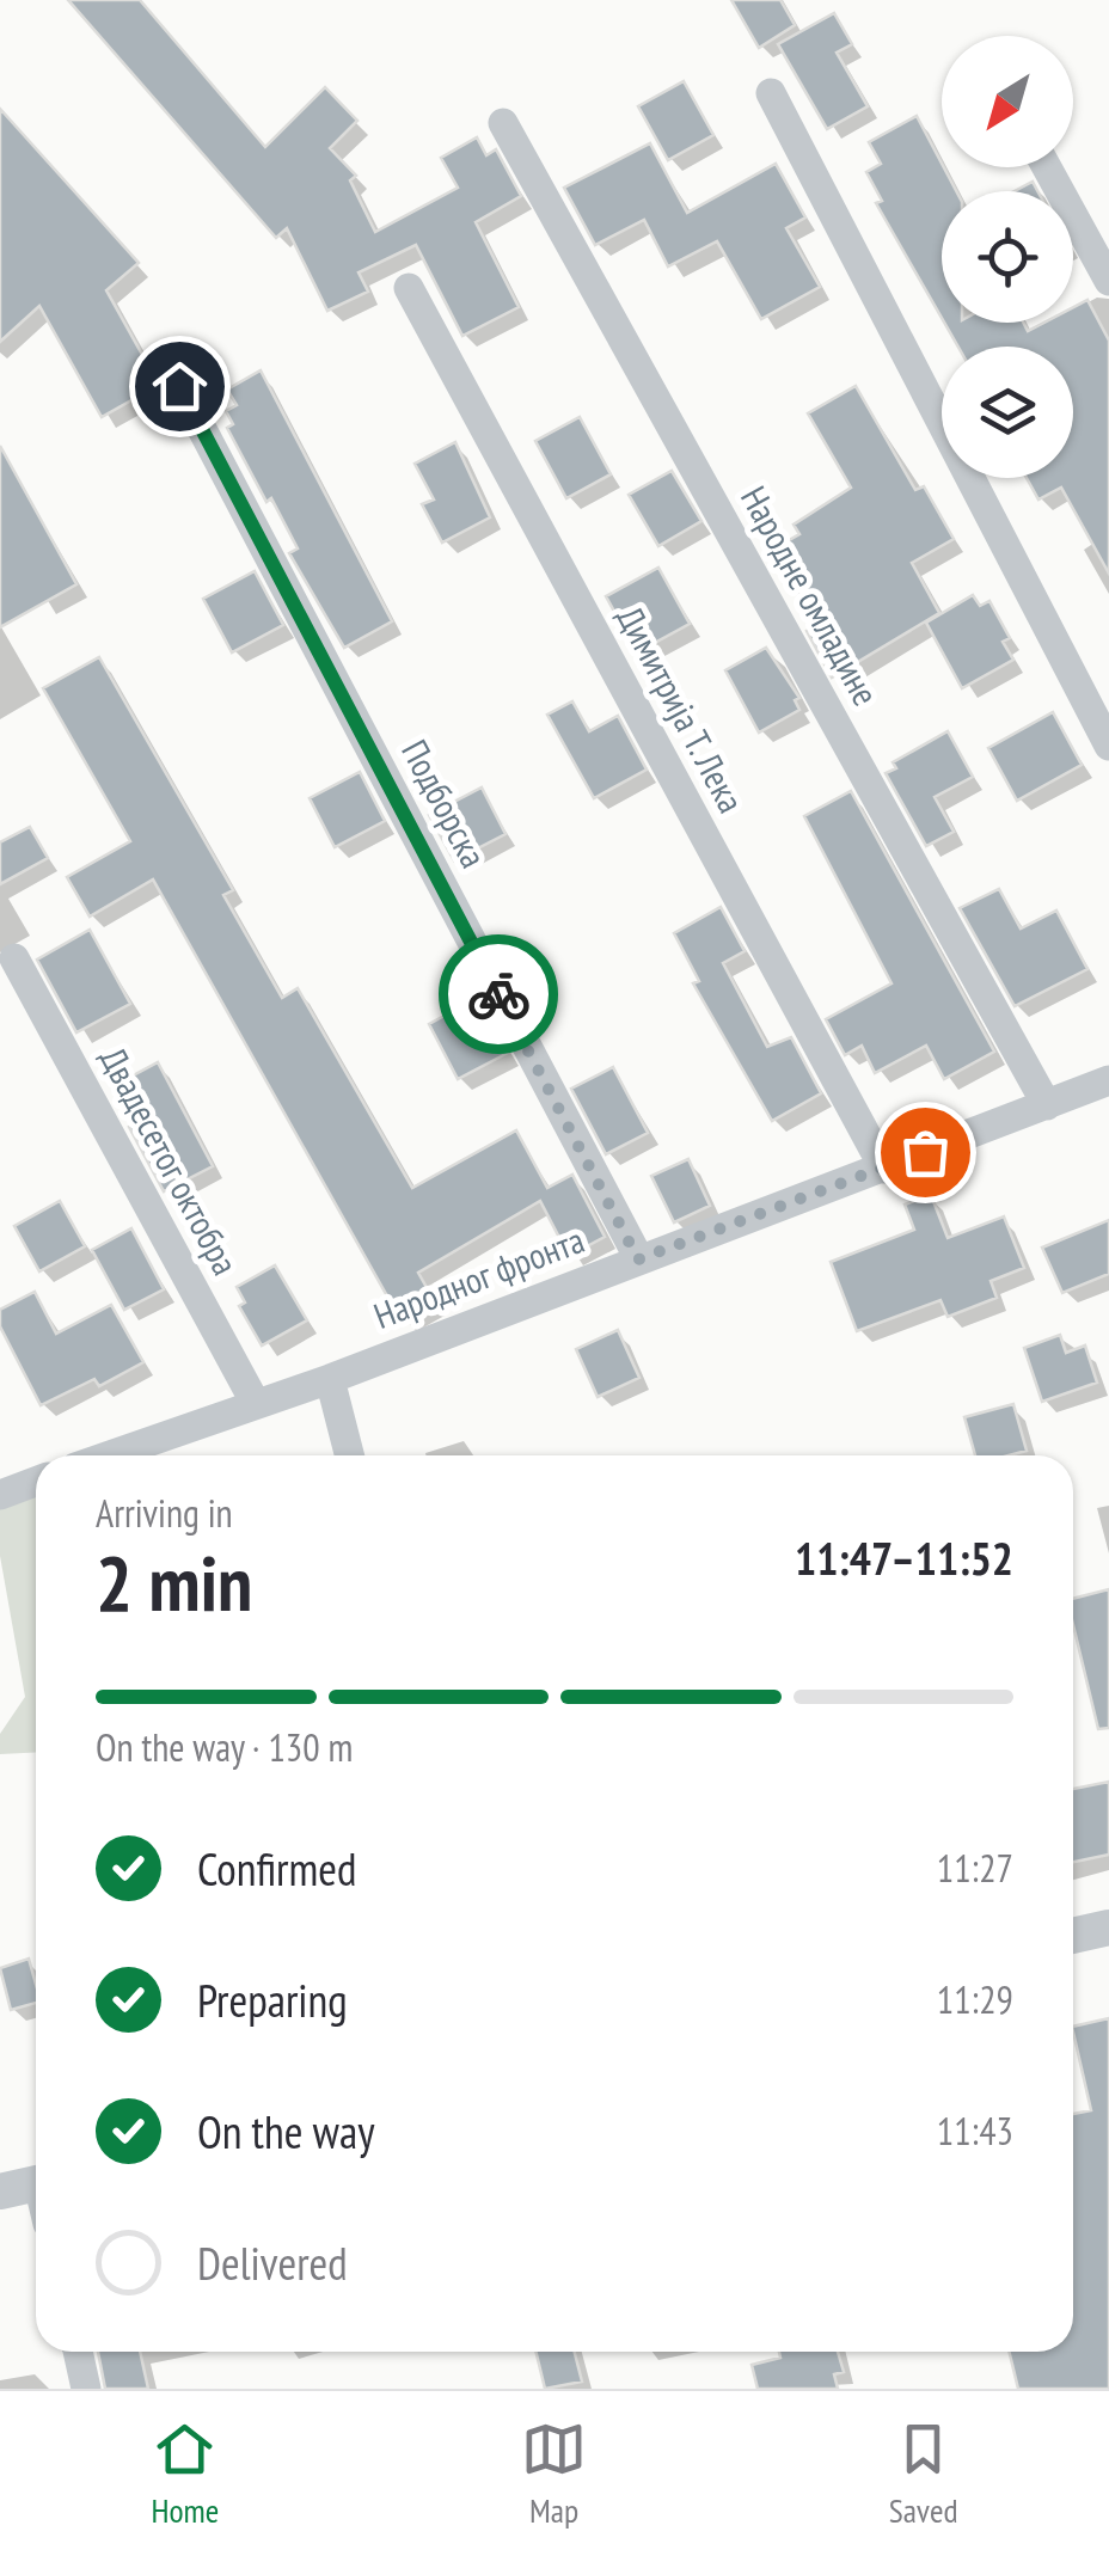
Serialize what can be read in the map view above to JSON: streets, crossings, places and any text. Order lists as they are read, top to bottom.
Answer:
{
  "streets": {
    "street": [
      "Народне омладине",
      "Димитрија Т. Лека",
      "Подборска",
      "Двадесетог октобра",
      "Народног фронта"
    ]
  },
  "crossings": [
    ["Народне омладине", "Народног фронта"],
    ["Димитрија Т. Лека", "Народног фронта"],
    ["Подборска", "Народног фронта"],
    ["Двадесетог октобра", "Народног фронта"]
  ],
  "north": "bottom left",
  "page": {
    "heading": ["2 min", "Arriving in", "11:47–11:52"],
    "bar": "On the way · 130 m",
    "list": [
      ["Confirmed", "11:27"],
      ["Preparing", "11:29"],
      ["On the way", "11:43"],
      "Delivered"
    ],
    "tabs": ["Home", "Map", "Saved"]
  }
}
